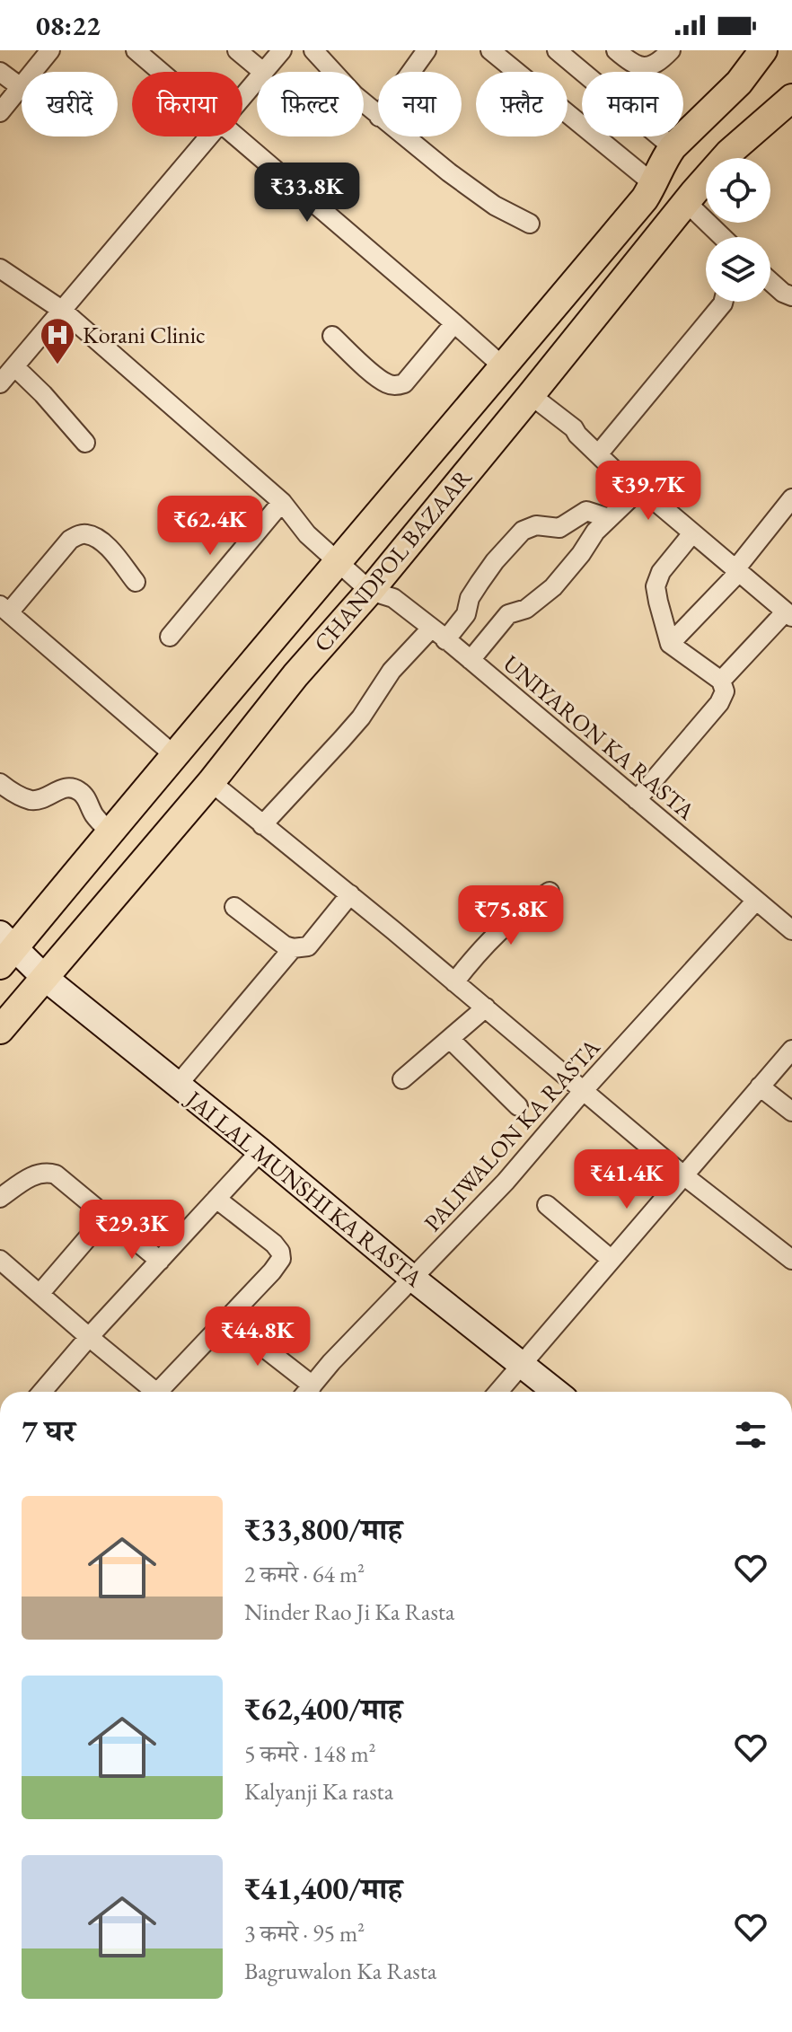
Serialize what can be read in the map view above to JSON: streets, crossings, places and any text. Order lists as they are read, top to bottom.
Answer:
{
  "streets": {
    "main road": ["CHANDPOL BAZAAR", "JAI LAL MUNSHI KA RASTA"],
    "street": ["UNIYARON KA RASTA", "PALIWALON KA RASTA"]
  },
  "crossings": [
    ["CHANDPOL BAZAAR", "UNIYARON KA RASTA"],
    ["CHANDPOL BAZAAR", "JAI LAL MUNSHI KA RASTA"],
    ["UNIYARON KA RASTA", "PALIWALON KA RASTA"],
    ["PALIWALON KA RASTA", "JAI LAL MUNSHI KA RASTA"]
  ],
  "places": {
    "hospital": ["Korani Clinic"]
  },
  "page": {
    "status": "08:22",
    "chip": [
      "खरीदें",
      "किराया",
      "फ़िल्टर",
      "नया",
      "फ़्लैट",
      "मकान"
    ],
    "price": [
      "₹33.8K",
      "₹39.7K",
      "₹62.4K",
      "₹75.8K",
      "₹41.4K",
      "₹29.3K",
      "₹44.8K"
    ],
    "heading": "7 घर",
    "list": [
      {
        "name": "₹33,800/माह",
        "note": "2 कमरे · 64 m² · Ninder Rao Ji Ka Rasta"
      },
      {
        "name": "₹62,400/माह",
        "note": "5 कमरे · 148 m² · Kalyanji Ka rasta"
      },
      {
        "name": "₹41,400/माह",
        "note": "3 कमरे · 95 m² · Bagruwalon Ka Rasta"
      }
    ]
  }
}
